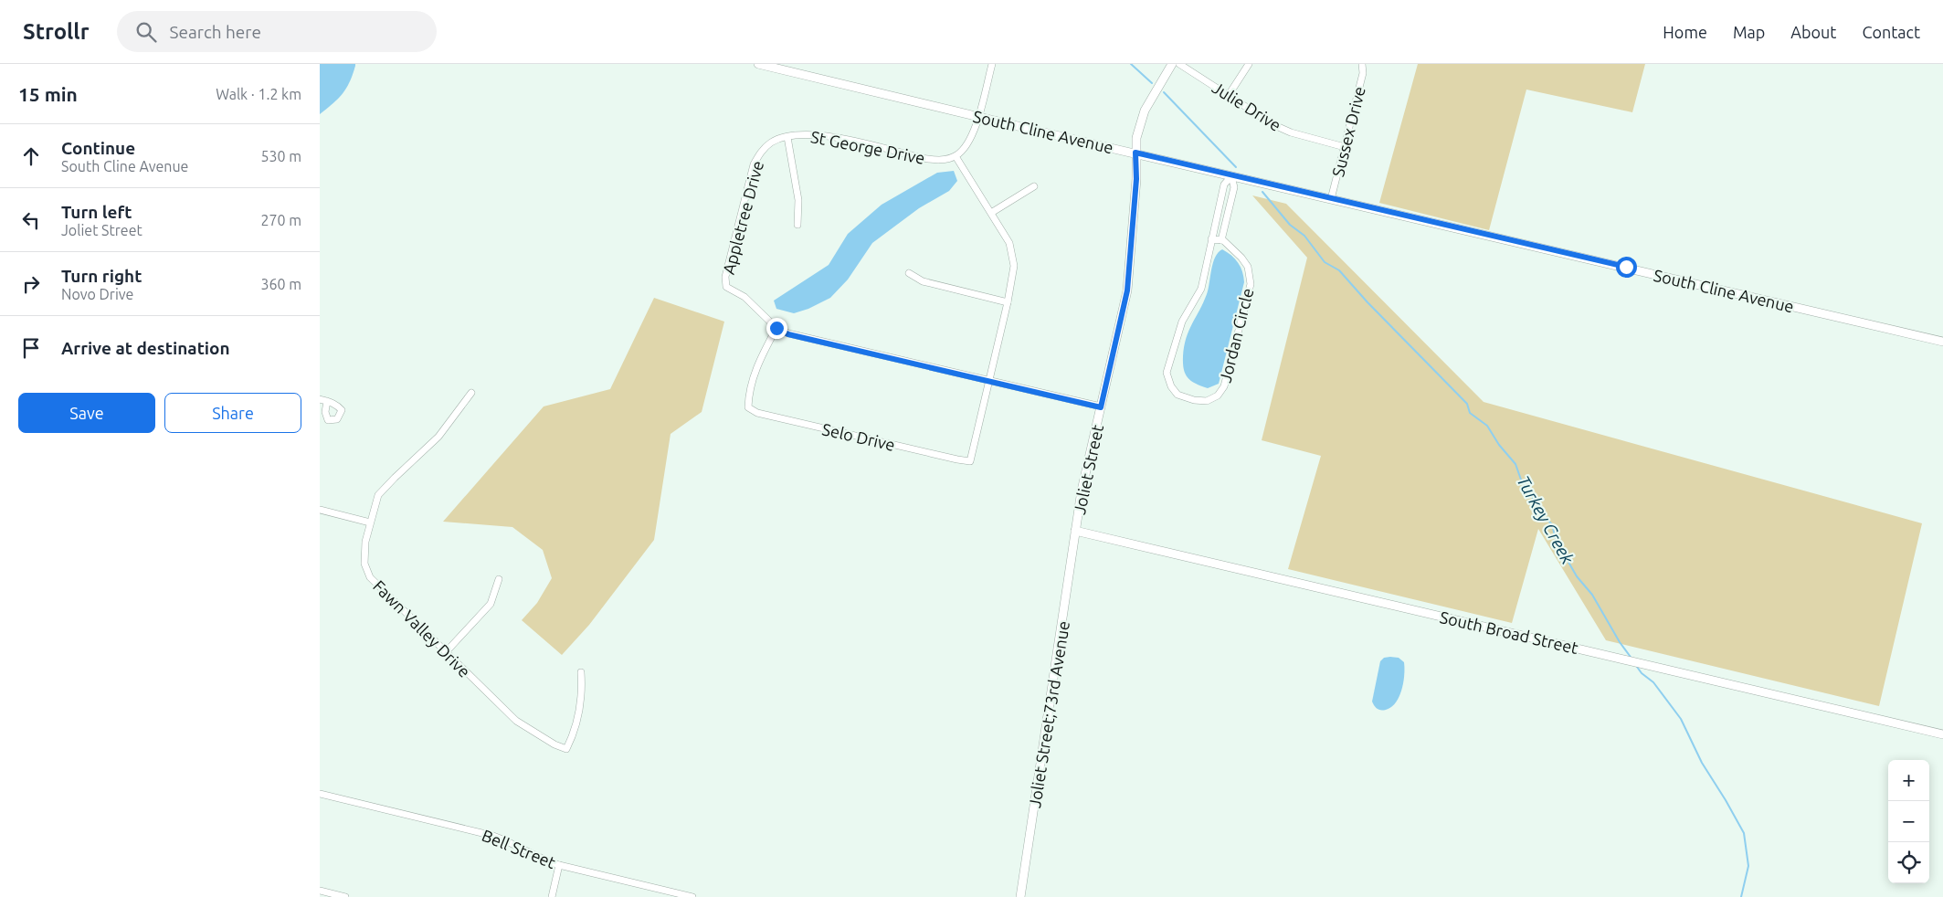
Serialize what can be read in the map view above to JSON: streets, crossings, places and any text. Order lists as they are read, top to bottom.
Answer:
{
  "streets": {
    "street": [
      "Julie Drive",
      "South Cline Avenue",
      "Sussex Drive",
      "St George Drive",
      "Appletree Drive",
      "Jordan Circle",
      "Selo Drive",
      "Joliet Street",
      "Fawn Valley Drive",
      "South Broad Street",
      "Joliet Street;73rd Avenue",
      "Bell Street"
    ]
  },
  "crossings": [
    ["Julie Drive", "Sussex Drive"],
    ["South Cline Avenue", "Sussex Drive"],
    ["South Cline Avenue", "Jordan Circle"],
    ["South Cline Avenue", "Joliet Street"],
    ["St George Drive", "Appletree Drive"],
    ["Appletree Drive", "Selo Drive"],
    ["Joliet Street", "South Broad Street"],
    ["Joliet Street", "Joliet Street;73rd Avenue"],
    ["South Broad Street", "Joliet Street;73rd Avenue"]
  ],
  "water": ["Turkey Creek"],
  "page": {
    "header": "Strollr",
    "search": "Search here",
    "nav": [
      "Home",
      "Map",
      "About",
      "Contact"
    ],
    "heading": ["15 min", "Walk · 1.2 km"],
    "list": [
      ["Continue", "South Cline Avenue", "530 m"],
      ["Turn left", "Joliet Street", "270 m"],
      ["Turn right", "Novo Drive", "360 m"],
      "Arrive at destination"
    ],
    "buttons": ["Save", "Share"],
    "map_buttons": ["+", "−"]
  }
}
